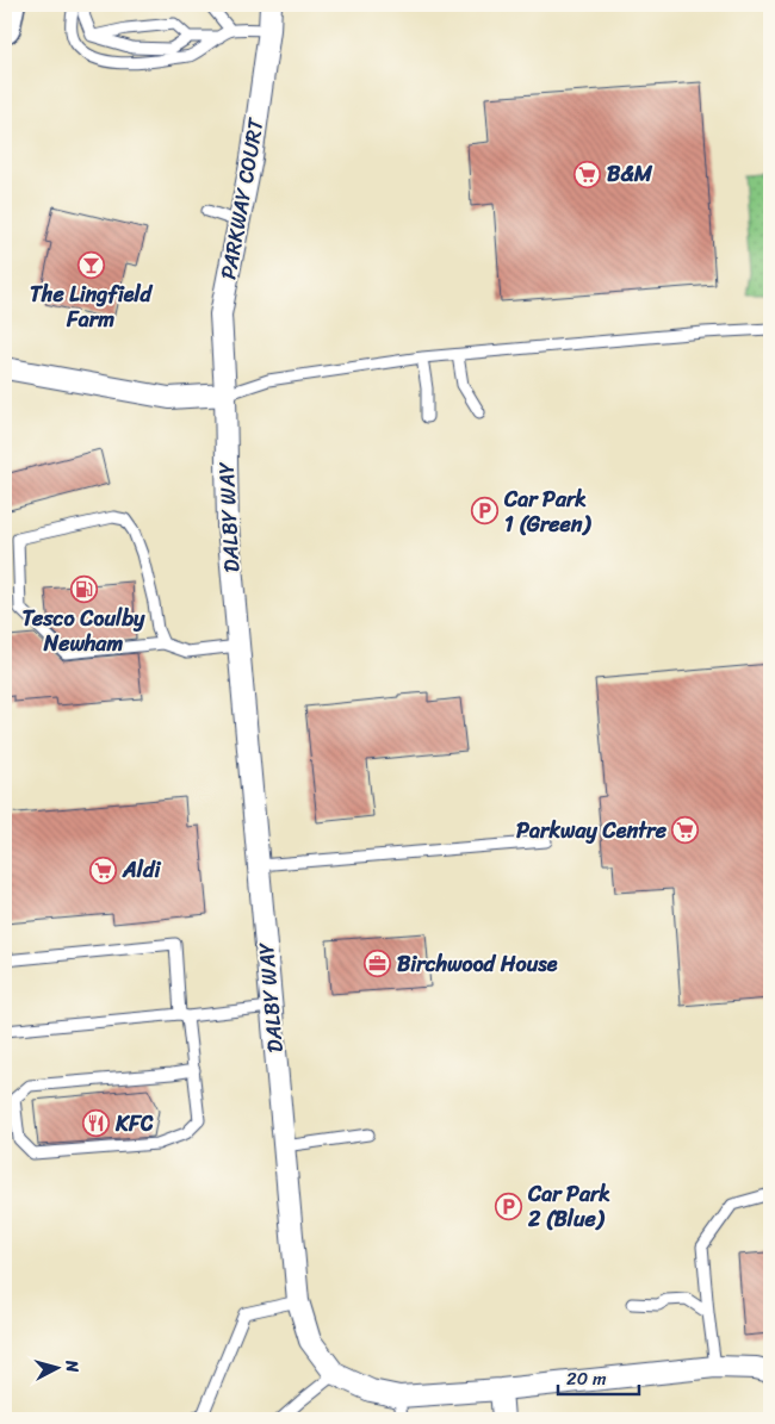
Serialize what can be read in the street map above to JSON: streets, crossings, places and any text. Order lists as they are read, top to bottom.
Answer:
{
  "streets": {
    "street": ["PARKWAY COURT", "DALBY WAY"]
  },
  "crossings": [
    ["PARKWAY COURT", "DALBY WAY"]
  ],
  "places": {
    "supermarket": ["B&M", "Parkway Centre", "Aldi"],
    "bar": ["The Lingfield Farm"],
    "parking": ["Car Park 1 (Green)", "Car Park 2 (Blue)"],
    "fuel station": ["Tesco Coulby Newham"],
    "office": ["Birchwood House"],
    "restaurant": ["KFC"]
  },
  "scale_bar": "20 m",
  "north": "right"
}
